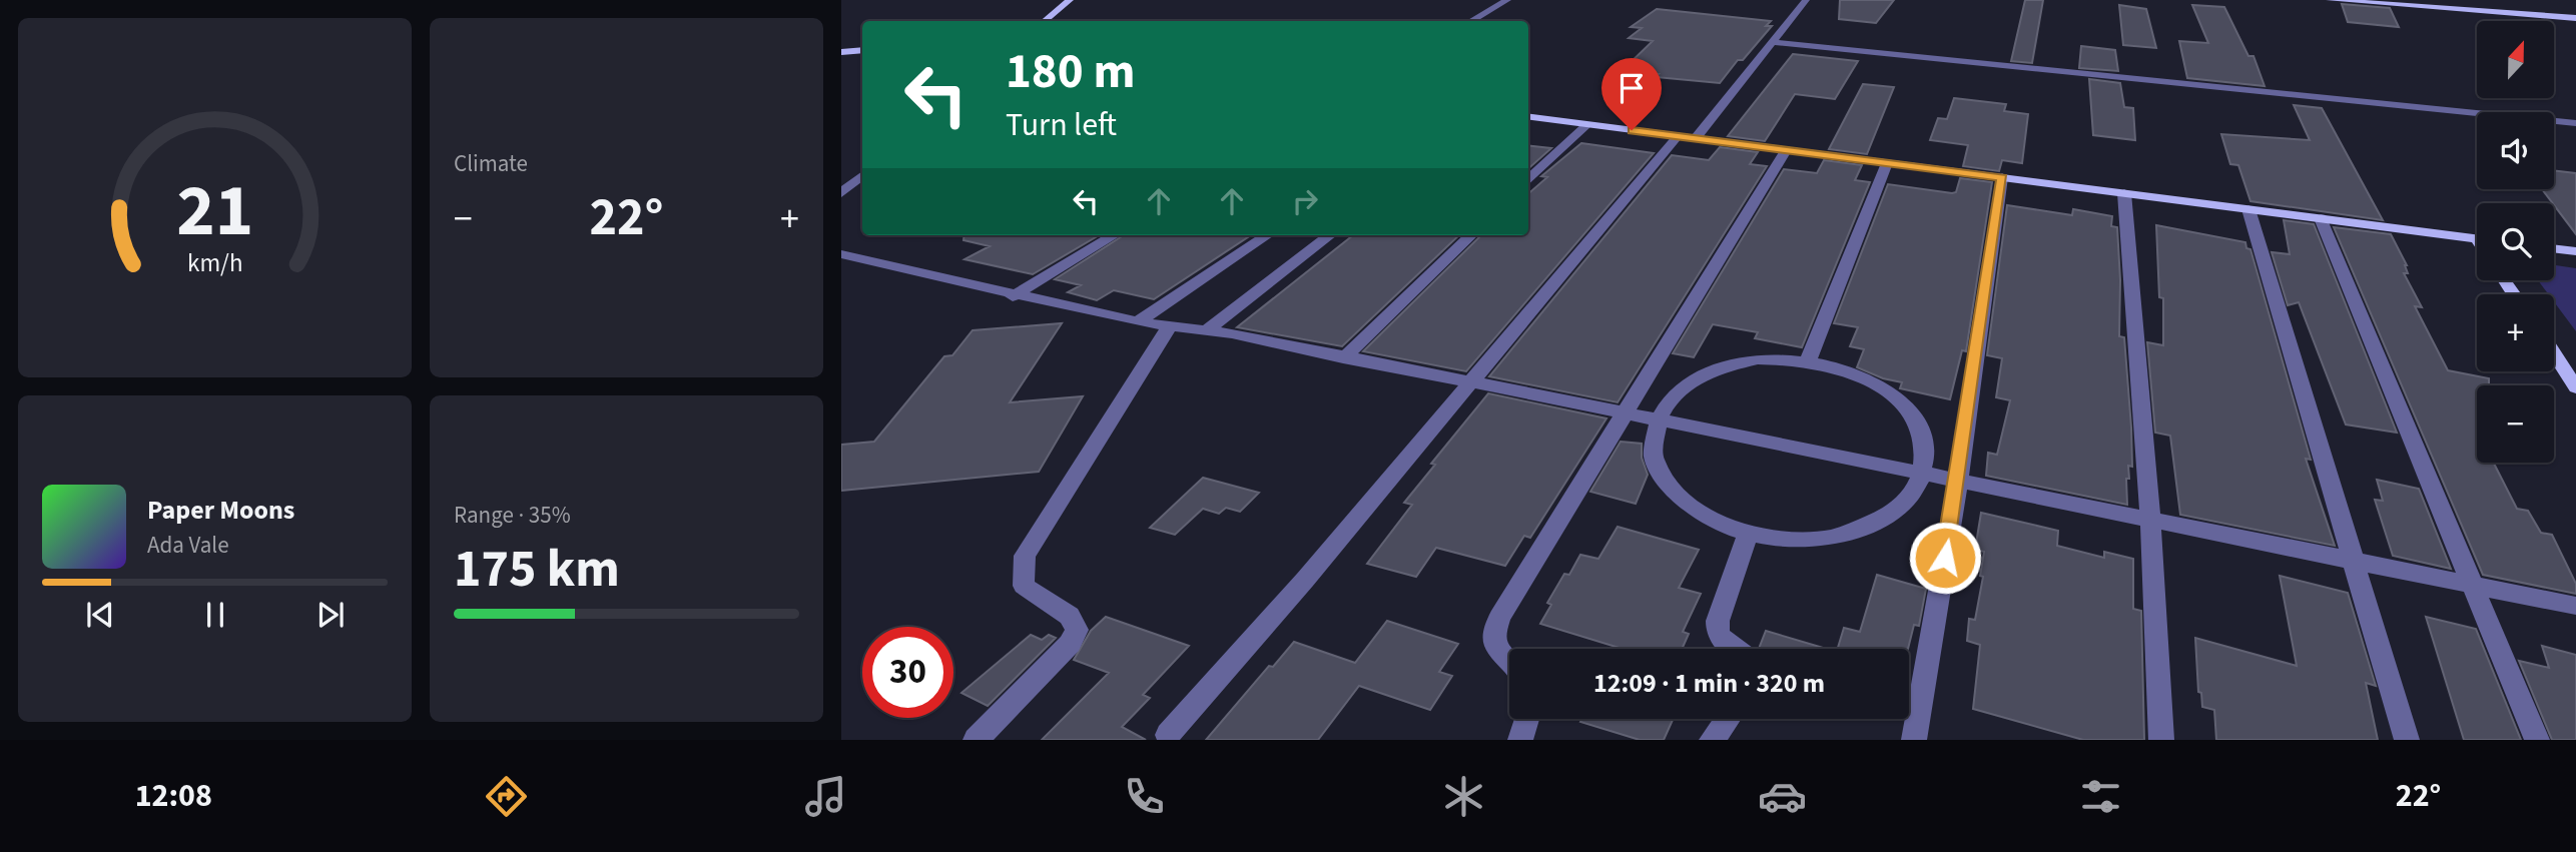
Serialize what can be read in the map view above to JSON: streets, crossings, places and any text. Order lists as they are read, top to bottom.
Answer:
{
  "north": "top",
  "page": {
    "tile": [
      "Climate",
      ["Range · 35%", "175 km"]
    ],
    "map_buttons": ["+", "−"],
    "turn": ["180 m", "Turn left"],
    "heat": ["−", "22°", "+"],
    "song": ["Paper Moons", "Ada Vale"],
    "limit": "30",
    "trip": "12:09 · 1 min · 320 m",
    "tabs": ["12:08", "22°"],
    "gauge": ["21", "km/h"]
  }
}
